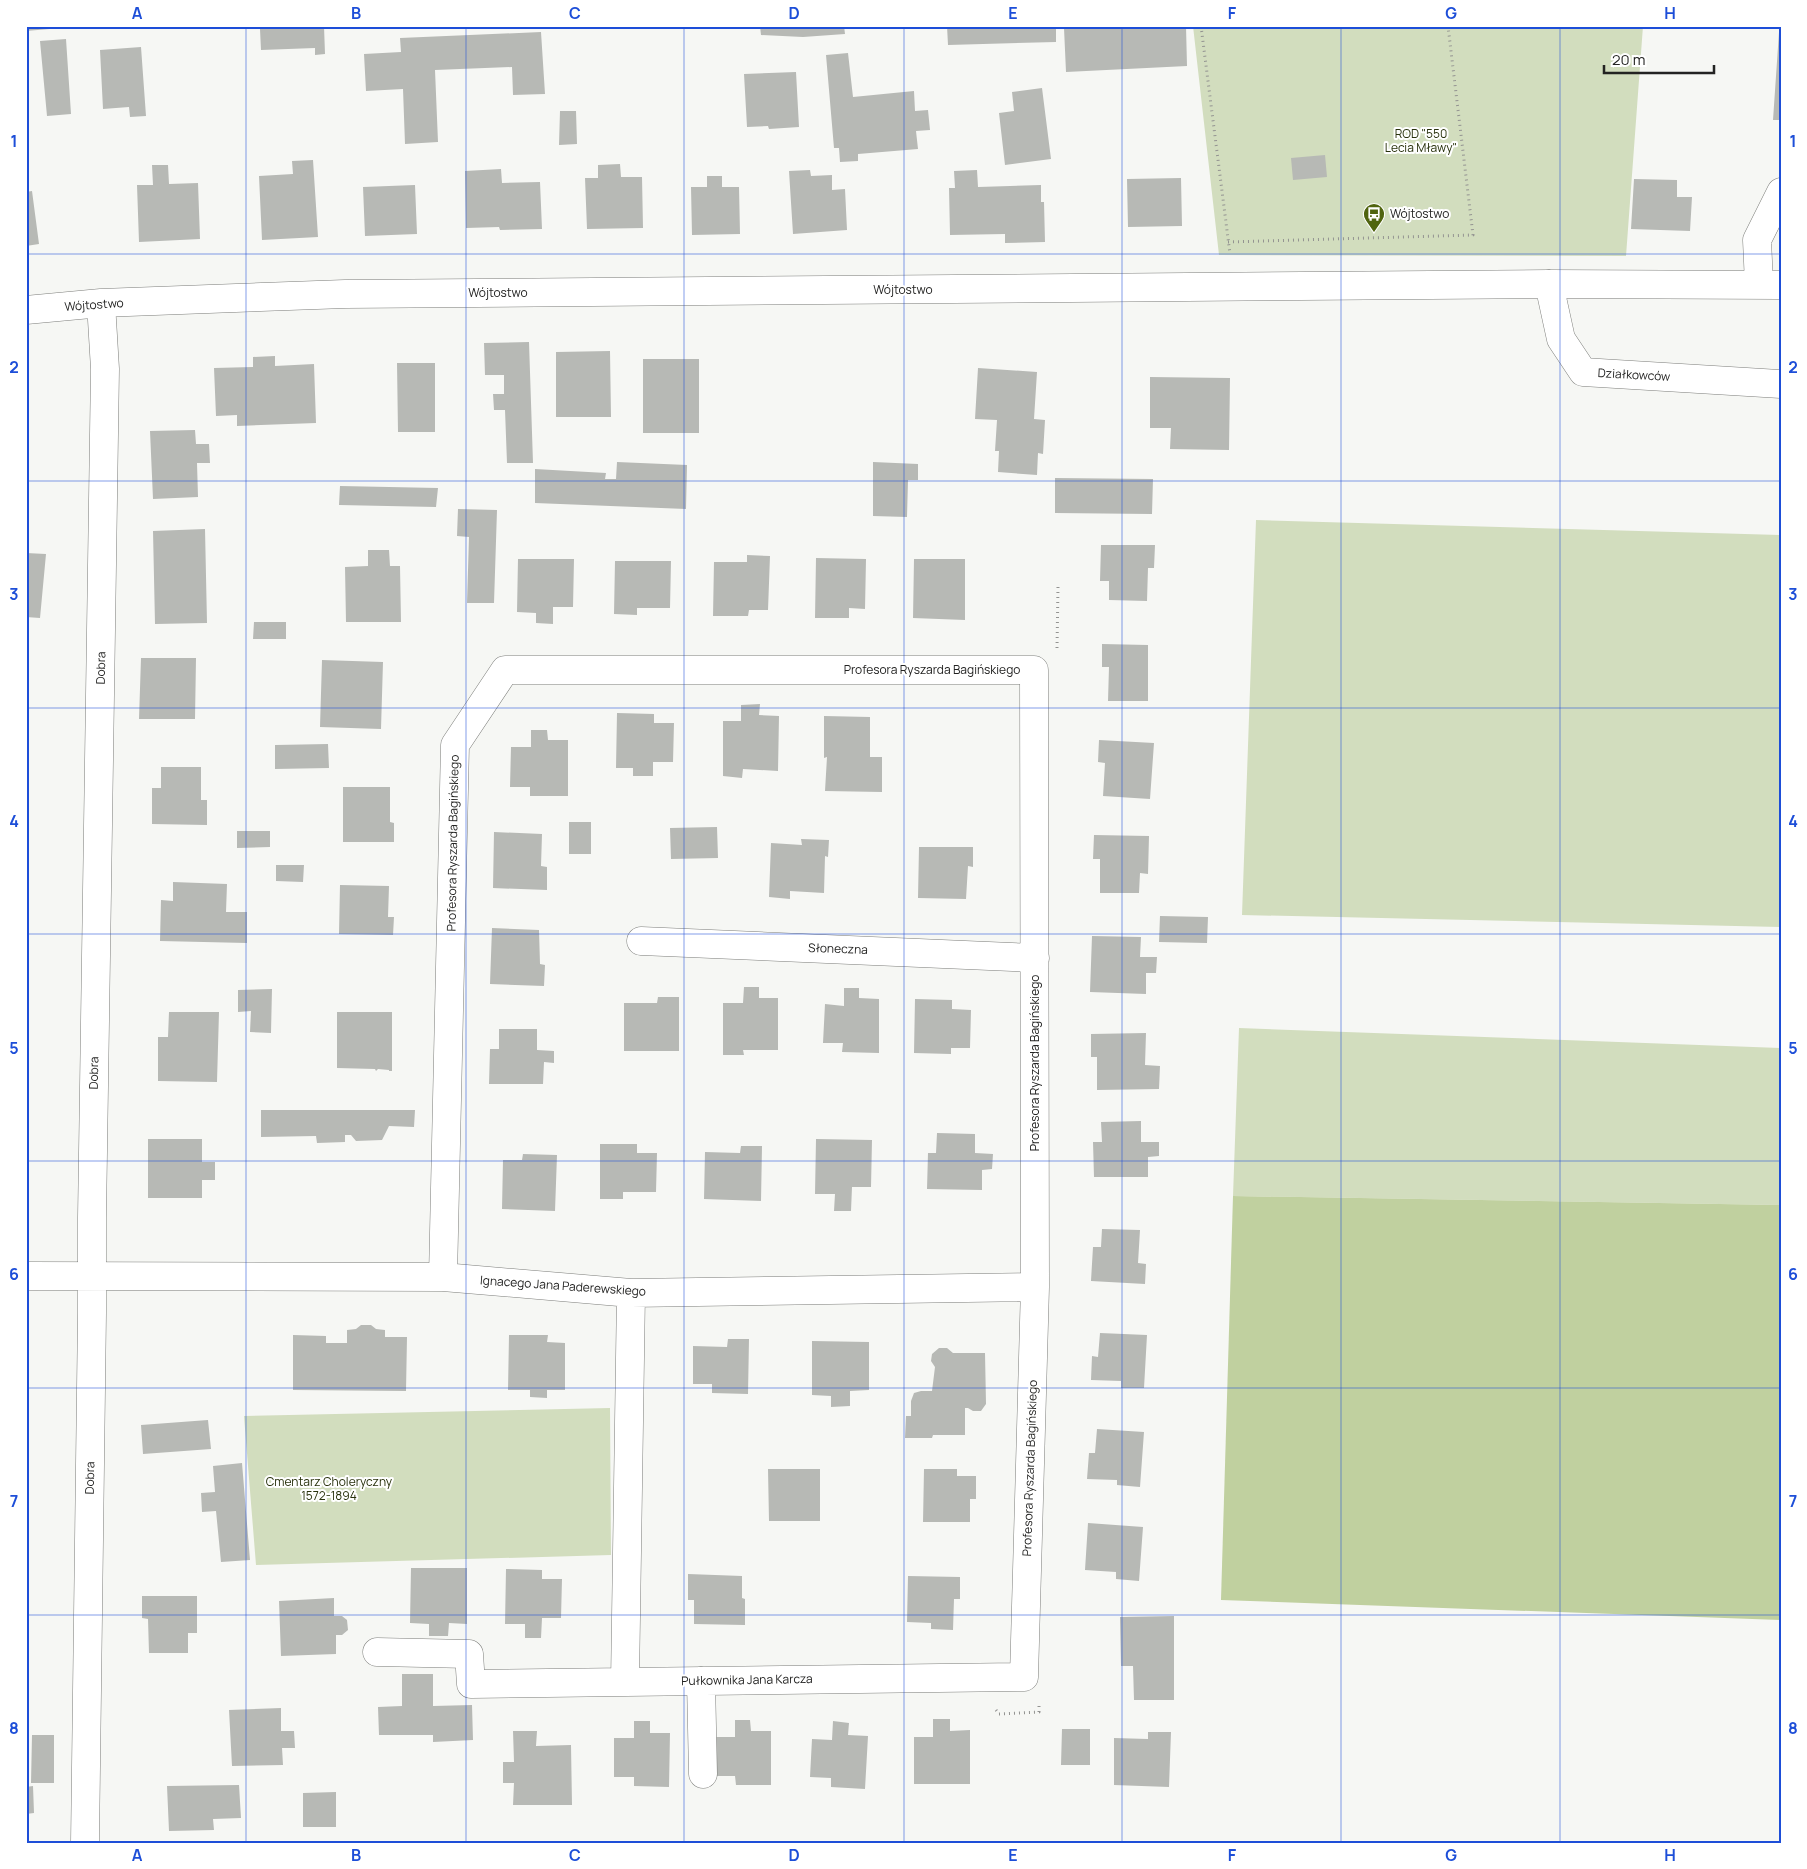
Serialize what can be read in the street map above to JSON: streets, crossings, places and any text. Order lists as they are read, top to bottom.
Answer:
{
  "streets": {
    "street": [
      "Wójtostwo",
      "Działkowców",
      "Dobra",
      "Profesora Ryszarda Bagińskiego",
      "Słoneczna",
      "Ignacego Jana Paderewskiego",
      "Pułkownika Jana Karcza"
    ]
  },
  "crossings": [
    ["Wójtostwo", "Działkowców"],
    ["Wójtostwo", "Dobra"],
    ["Dobra", "Ignacego Jana Paderewskiego"],
    ["Profesora Ryszarda Bagińskiego", "Słoneczna"],
    ["Profesora Ryszarda Bagińskiego", "Ignacego Jana Paderewskiego"],
    ["Profesora Ryszarda Bagińskiego", "Pułkownika Jana Karcza"]
  ],
  "parks": ["ROD \"550 Lecia Mławy\"", "Cmentarz Choleryczny 1572-1894"],
  "places": {
    "bus stop": ["Wójtostwo"]
  },
  "scale_bar": "20 m",
  "grid": {
    "columns": [
      "A",
      "B",
      "C",
      "D",
      "E",
      "F",
      "G",
      "H"
    ],
    "rows": [
      "1",
      "2",
      "3",
      "4",
      "5",
      "6",
      "7",
      "8"
    ]
  }
}
